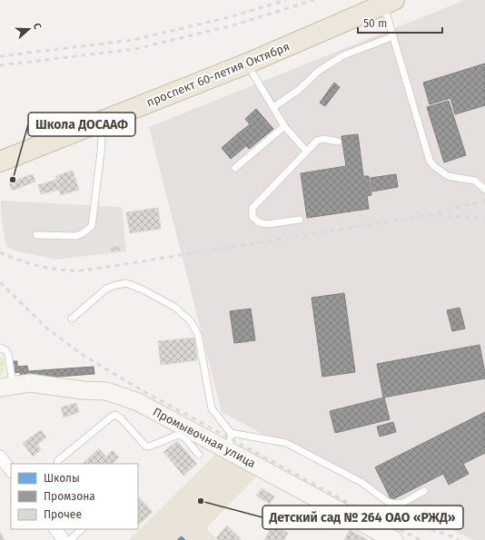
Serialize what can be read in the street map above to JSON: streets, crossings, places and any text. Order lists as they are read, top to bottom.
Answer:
{
  "streets": {
    "highway": ["проспект 60-летия Октября"],
    "street": ["Промывочная улица"]
  },
  "places": ["Школа ДОСААФ", "Детский сад № 264 ОАО «РЖД»"],
  "legend": ["Школы", "Промзона", "Прочее"],
  "scale_bar": "50 m",
  "north": "right"
}
